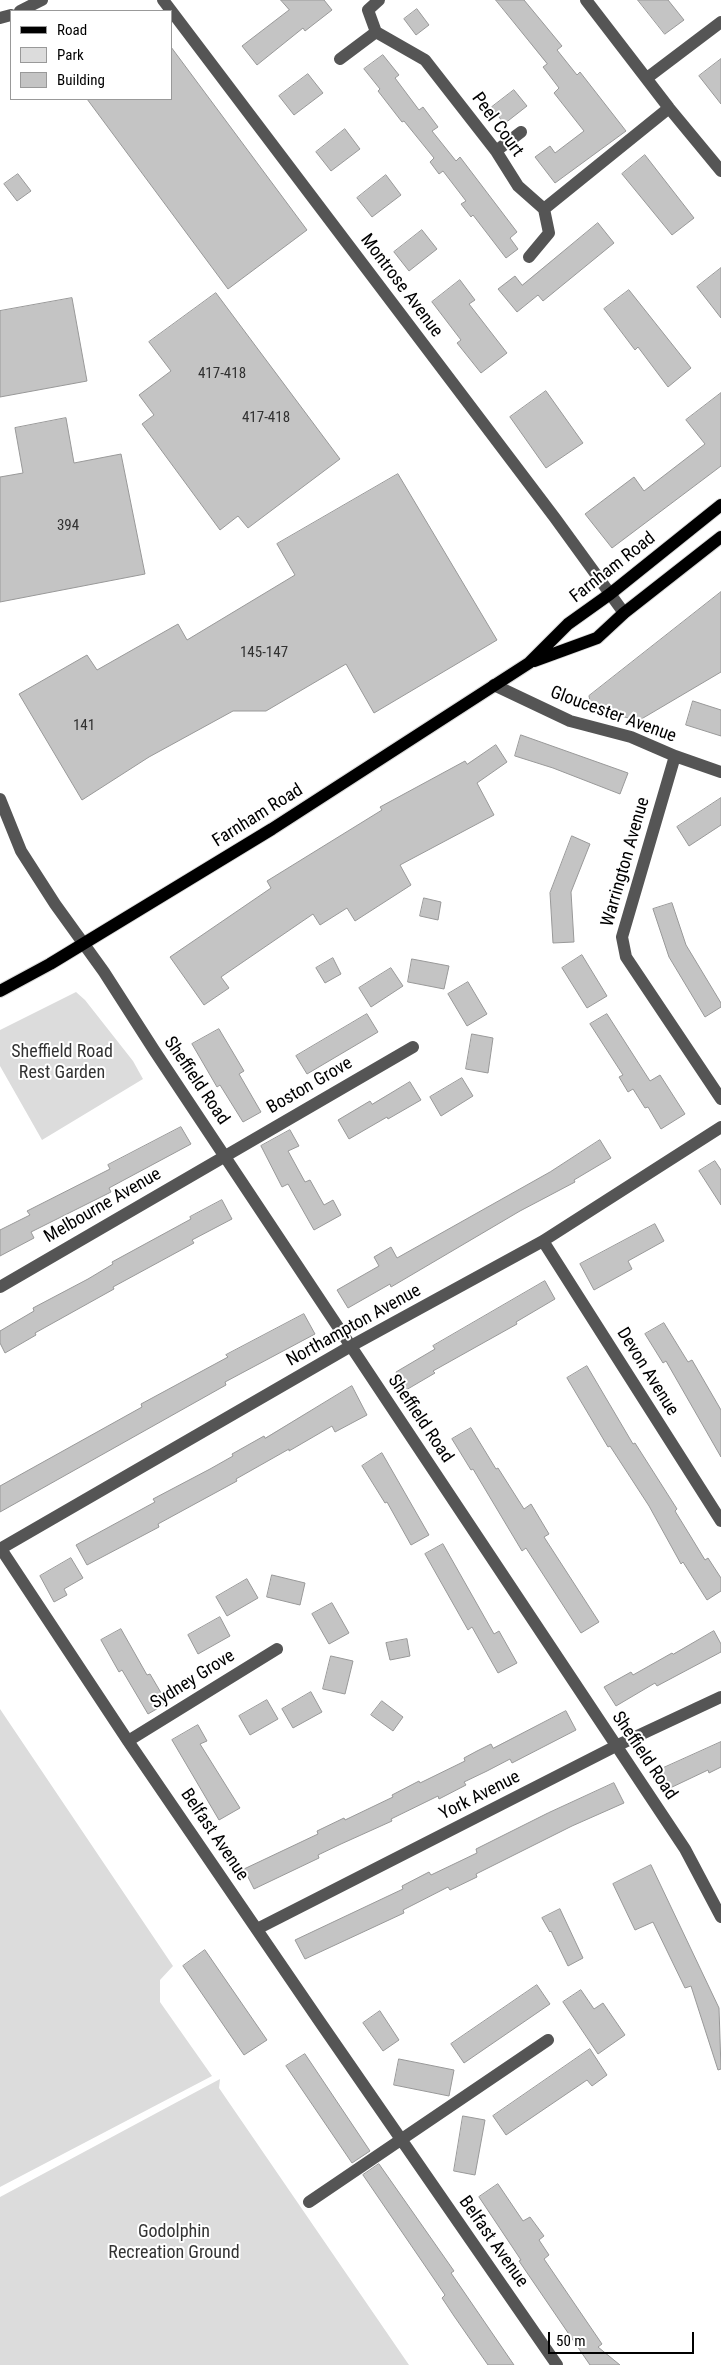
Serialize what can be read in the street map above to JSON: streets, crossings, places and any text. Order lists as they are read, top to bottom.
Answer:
{
  "streets": {
    "main road": ["Farnham Road"],
    "street": [
      "Peel Court",
      "Montrose Avenue",
      "Gloucester Avenue",
      "Warrington Avenue",
      "Sheffield Road",
      "Boston Grove",
      "Melbourne Avenue",
      "Northampton Avenue",
      "Devon Avenue",
      "Sydney Grove",
      "York Avenue",
      "Belfast Avenue"
    ]
  },
  "crossings": [
    ["Montrose Avenue", "Farnham Road"],
    ["Farnham Road", "Gloucester Avenue"],
    ["Farnham Road", "Sheffield Road"],
    ["Gloucester Avenue", "Warrington Avenue"],
    ["Sheffield Road", "Boston Grove"],
    ["Sheffield Road", "Melbourne Avenue"],
    ["Sheffield Road", "Northampton Avenue"],
    ["Sheffield Road", "York Avenue"],
    ["Boston Grove", "Melbourne Avenue"],
    ["Northampton Avenue", "Devon Avenue"],
    ["Northampton Avenue", "Belfast Avenue"],
    ["Sydney Grove", "Belfast Avenue"],
    ["York Avenue", "Belfast Avenue"]
  ],
  "parks": ["Sheffield Road Rest Garden", "Godolphin Recreation Ground"],
  "house_numbers": [
    "417-418",
    "417-418",
    "394",
    "145-147",
    "141"
  ],
  "legend": ["Road", "Park", "Building"],
  "scale_bar": "50 m"
}
